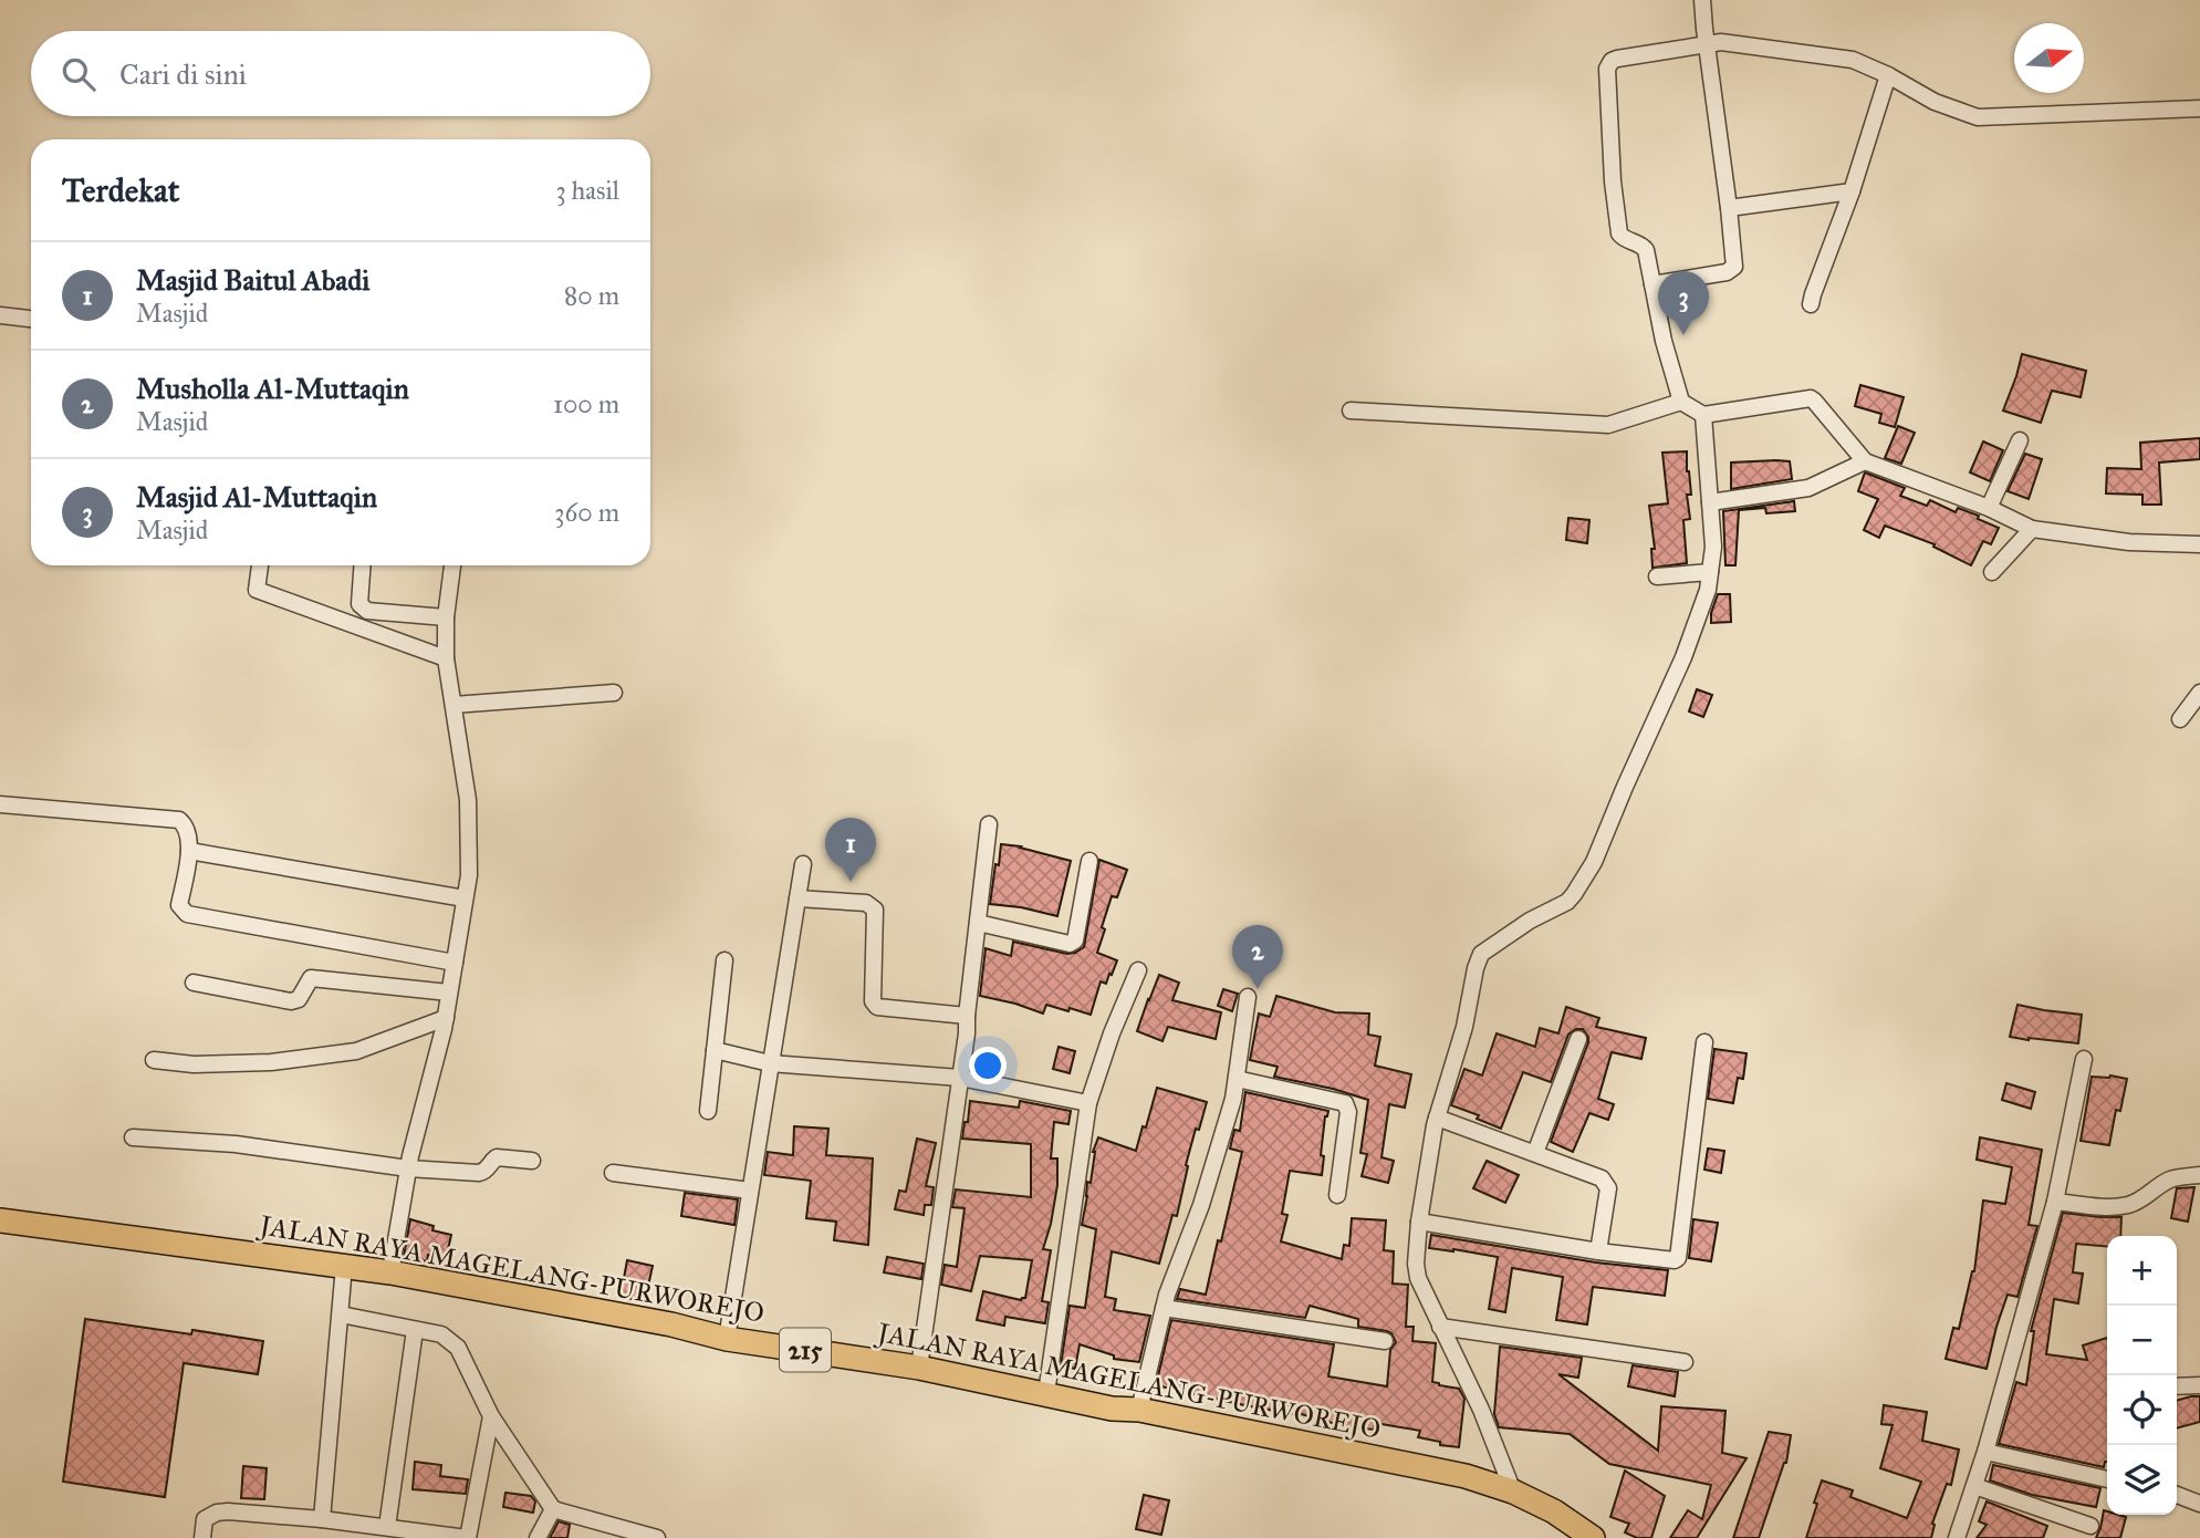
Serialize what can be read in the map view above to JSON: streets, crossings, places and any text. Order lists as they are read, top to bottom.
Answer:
{
  "streets": {
    "main road": ["JALAN RAYA MAGELANG-PURWOREJO", "215"]
  },
  "north": "right",
  "page": {
    "search": "Cari di sini",
    "heading": ["Terdekat", "3 hasil"],
    "list": [
      {
        "mark": "1",
        "name": "Masjid Baitul Abadi",
        "note": "Masjid",
        "value": "80 m"
      },
      {
        "mark": "2",
        "name": "Musholla Al-Muttaqin",
        "note": "Masjid",
        "value": "100 m"
      },
      {
        "mark": "3",
        "name": "Masjid Al-Muttaqin",
        "note": "Masjid",
        "value": "360 m"
      }
    ],
    "pins": ["3", "1", "2"],
    "map_buttons": ["+", "−"]
  }
}
